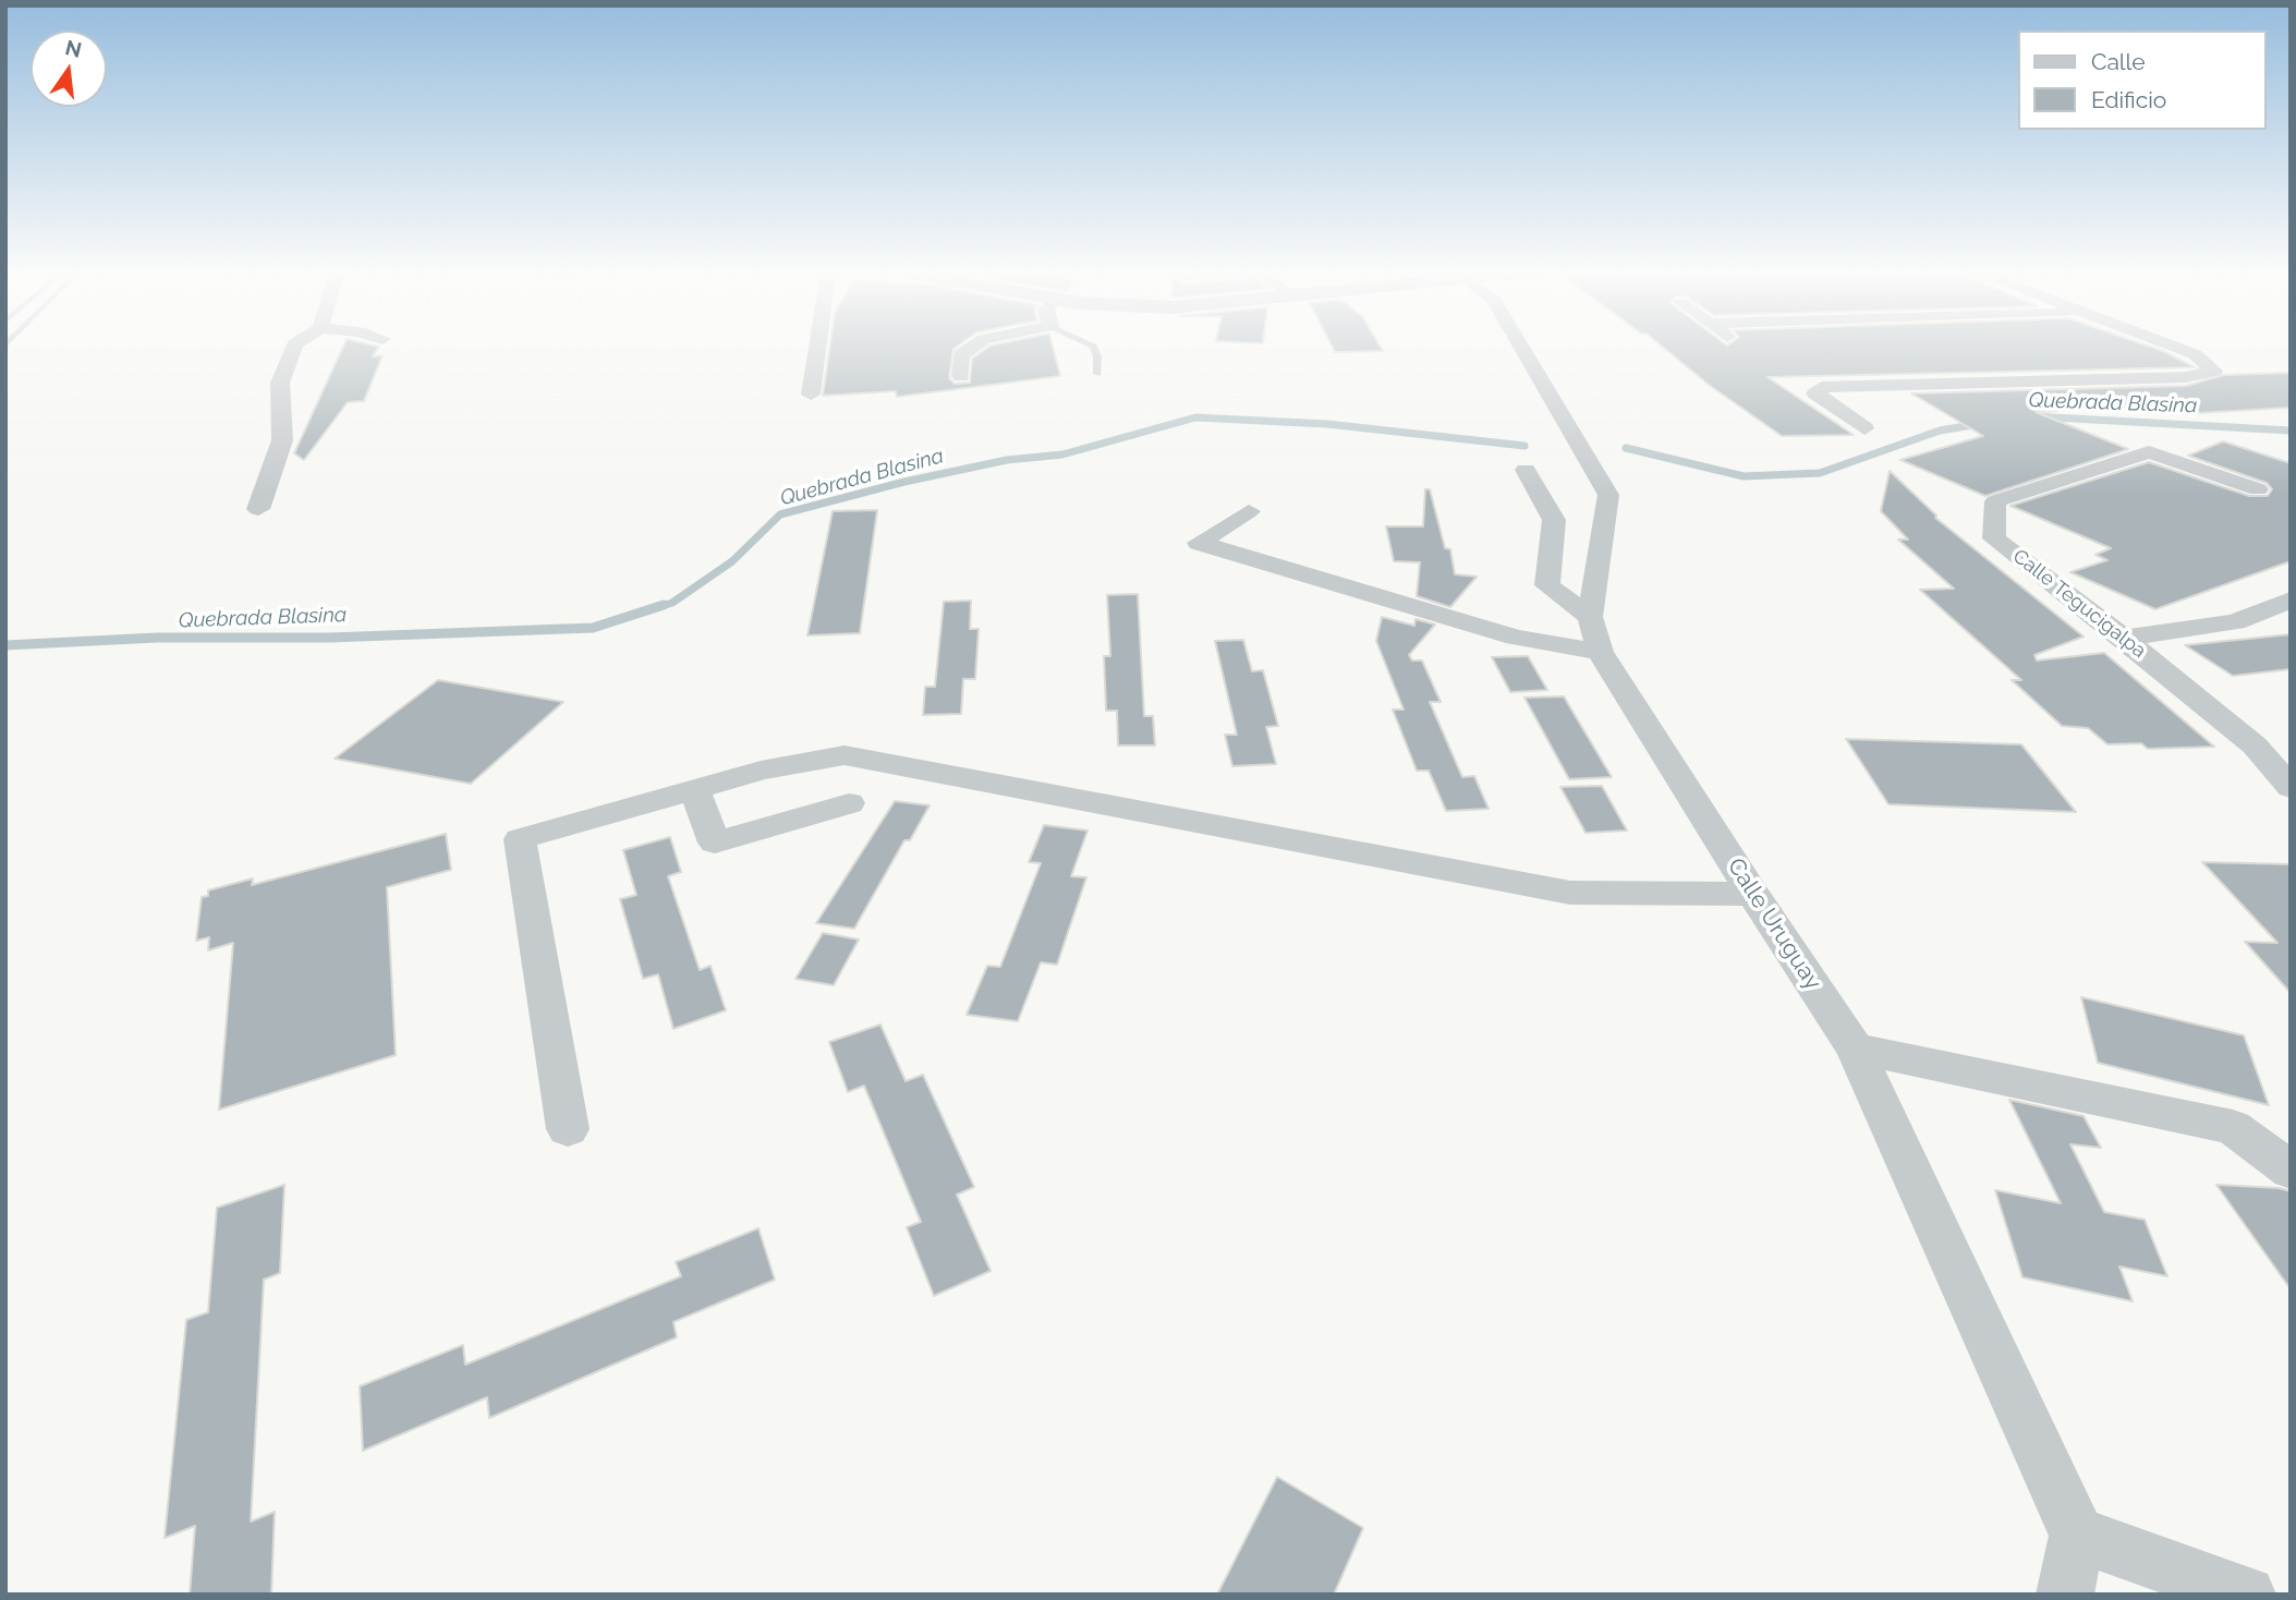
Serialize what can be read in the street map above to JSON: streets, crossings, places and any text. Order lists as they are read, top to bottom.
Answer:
{
  "streets": {
    "street": ["Calle Tegucigalpa", "Calle Uruguay"]
  },
  "water": ["Quebrada Blasina"],
  "legend": ["Calle", "Edificio"],
  "north": "top"
}
